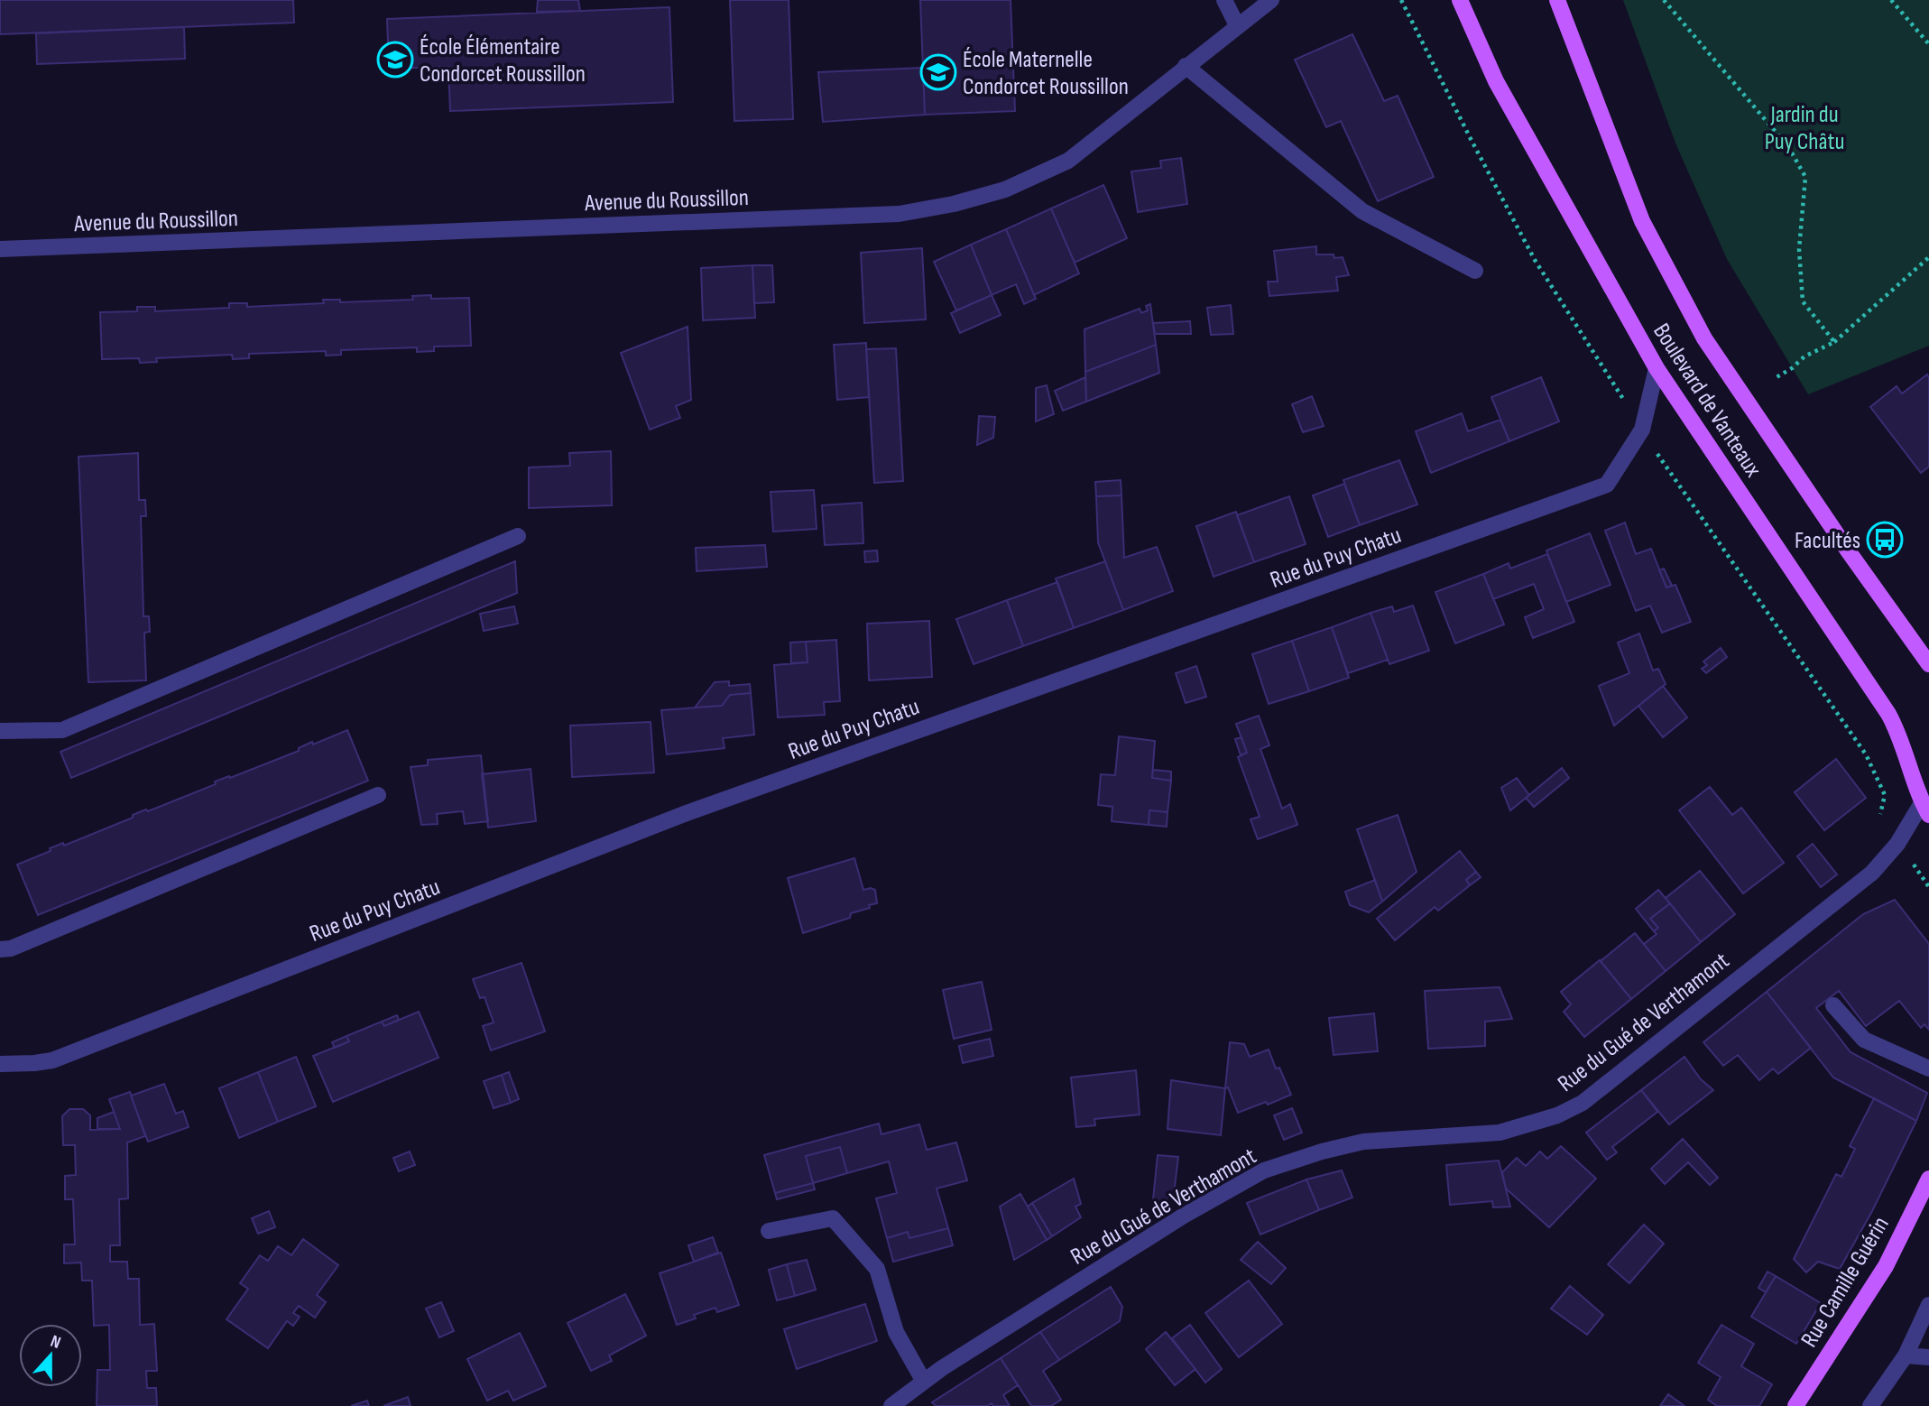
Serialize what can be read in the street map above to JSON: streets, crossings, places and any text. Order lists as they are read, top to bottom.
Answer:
{
  "streets": {
    "main road": ["Boulevard de Vanteaux", "Rue Camille Guérin"],
    "street": ["Avenue du Roussillon", "Rue du Puy Chatu", "Rue du Gué de Verthamont"]
  },
  "crossings": [
    ["Boulevard de Vanteaux", "Rue du Puy Chatu"],
    ["Boulevard de Vanteaux", "Rue du Gué de Verthamont"]
  ],
  "parks": ["Jardin du Puy Châtu"],
  "places": {
    "school or university": ["École Élémentaire Condorcet Roussillon", "École Maternelle Condorcet Roussillon"],
    "bus stop": ["Facultés"]
  },
  "north": "top"
}
